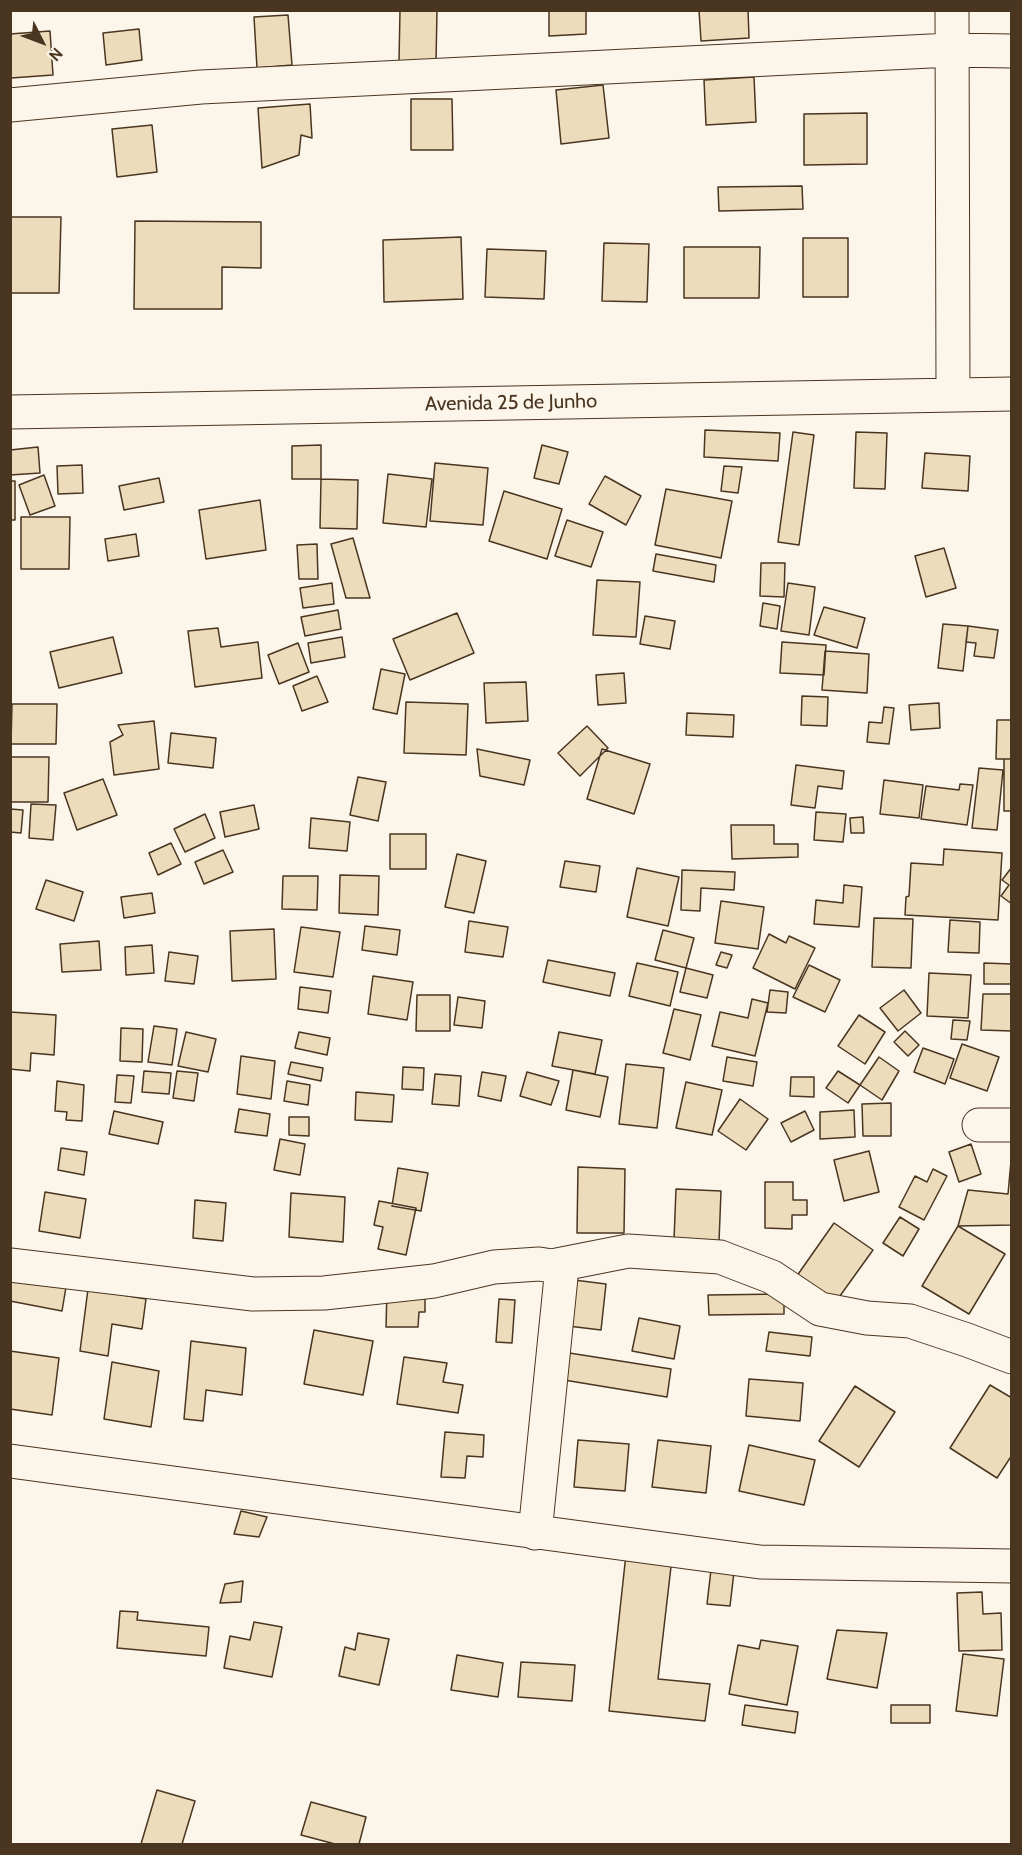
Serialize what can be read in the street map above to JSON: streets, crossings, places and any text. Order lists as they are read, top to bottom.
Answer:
{
  "streets": {
    "street": ["Avenida 25 de Junho"]
  },
  "north": "bottom right"
}
